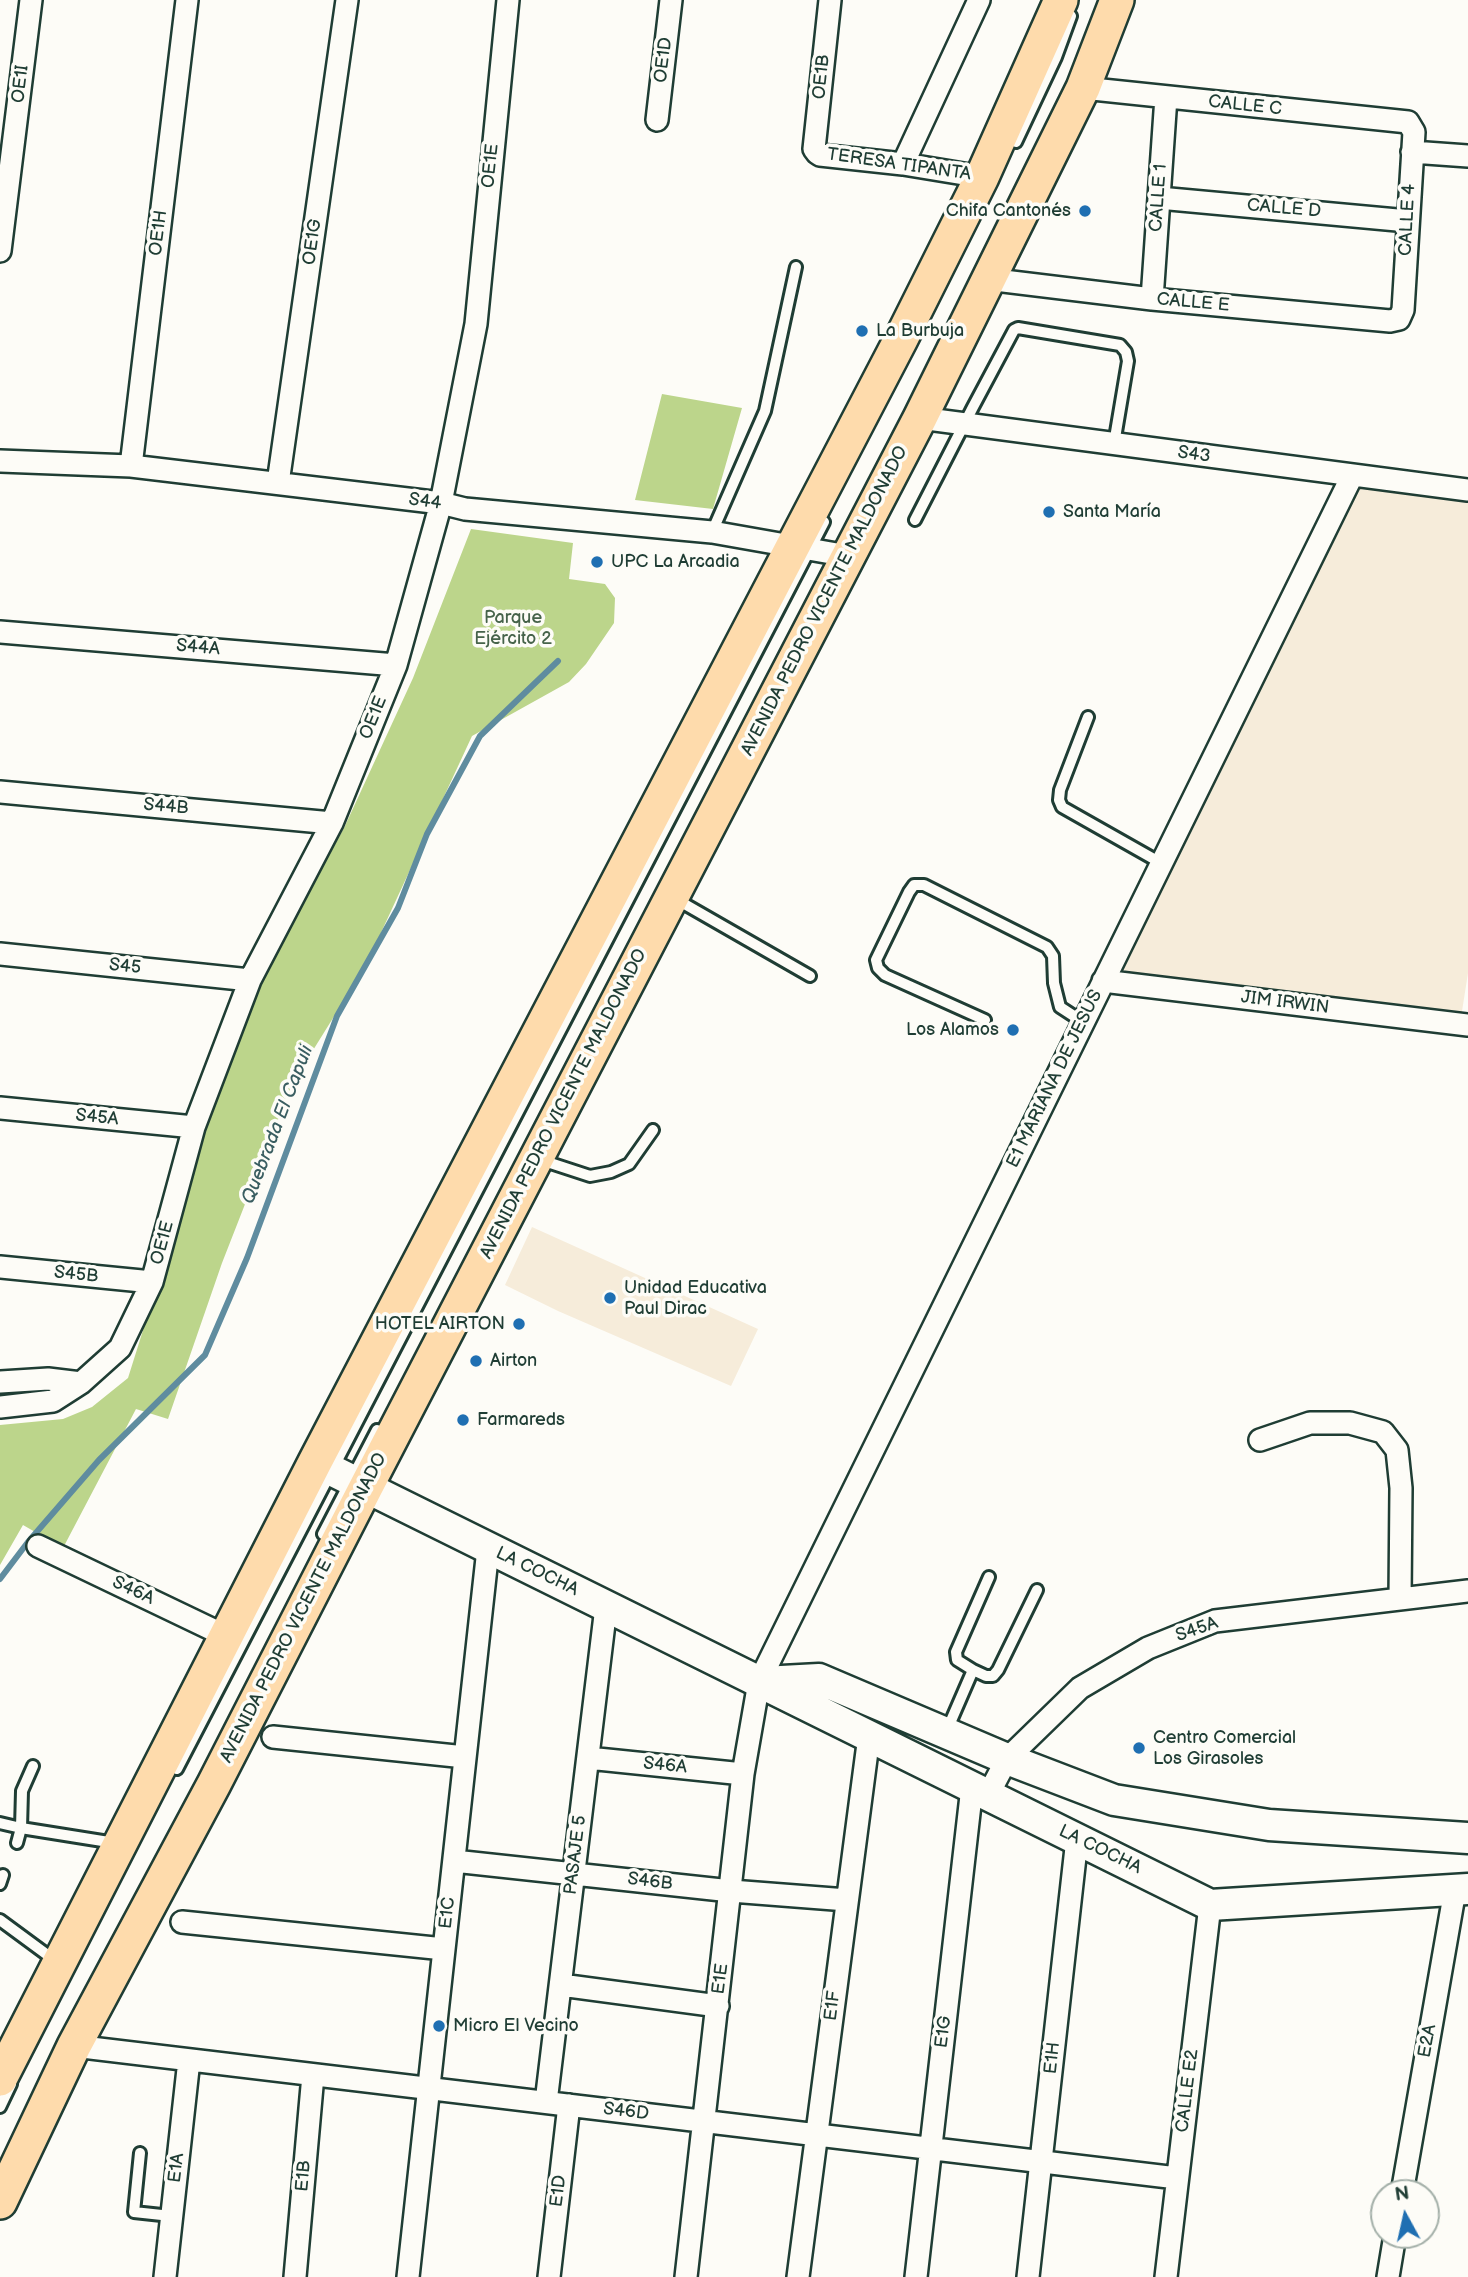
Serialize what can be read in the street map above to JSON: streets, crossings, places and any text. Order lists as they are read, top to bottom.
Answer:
{
  "streets": {
    "main road": ["AVENIDA PEDRO VICENTE MALDONADO"],
    "street": [
      "OE1D",
      "OE1B",
      "OE1I",
      "CALLE C",
      "TERESA TIPANTA",
      "OE1E",
      "CALLE 1",
      "CALLE D",
      "CALLE 4",
      "OE1H",
      "OE1G",
      "CALLE E",
      "S43",
      "S44",
      "S44A",
      "S44B",
      "S45",
      "JIM IRWIN",
      "E1 MARIANA DE JESUS",
      "S45A",
      "S45B",
      "LA COCHA",
      "S46A",
      "PASAJE 5",
      "S46B",
      "E1C",
      "E1E",
      "E1F",
      "E1G",
      "E2A",
      "E1H",
      "CALLE E2",
      "S46D",
      "E1A",
      "E1B",
      "E1D"
    ]
  },
  "crossings": [
    ["OE1B", "TERESA TIPANTA"],
    ["CALLE C", "CALLE 1"],
    ["CALLE C", "CALLE 4"],
    ["CALLE C", "AVENIDA PEDRO VICENTE MALDONADO"],
    ["TERESA TIPANTA", "AVENIDA PEDRO VICENTE MALDONADO"],
    ["OE1E", "S44"],
    ["OE1E", "S44A"],
    ["OE1E", "S44B"],
    ["OE1E", "S45"],
    ["OE1E", "S45A"],
    ["OE1E", "S45B"],
    ["CALLE 1", "CALLE D"],
    ["CALLE 1", "CALLE E"],
    ["CALLE D", "CALLE 4"],
    ["CALLE 4", "CALLE E"],
    ["OE1H", "S44"],
    ["OE1G", "S44"],
    ["CALLE E", "AVENIDA PEDRO VICENTE MALDONADO"],
    ["S43", "AVENIDA PEDRO VICENTE MALDONADO"],
    ["S43", "E1 MARIANA DE JESUS"],
    ["S44", "AVENIDA PEDRO VICENTE MALDONADO"],
    ["AVENIDA PEDRO VICENTE MALDONADO", "LA COCHA"],
    ["AVENIDA PEDRO VICENTE MALDONADO", "S46A"],
    ["AVENIDA PEDRO VICENTE MALDONADO", "S46D"],
    ["JIM IRWIN", "E1 MARIANA DE JESUS"],
    ["E1 MARIANA DE JESUS", "LA COCHA"],
    ["E1 MARIANA DE JESUS", "E1E"],
    ["S45A", "LA COCHA"],
    ["S45A", "E1G"],
    ["LA COCHA", "PASAJE 5"],
    ["LA COCHA", "E1C"],
    ["LA COCHA", "E1E"],
    ["LA COCHA", "E1F"],
    ["LA COCHA", "E1G"],
    ["LA COCHA", "E2A"],
    ["LA COCHA", "E1H"],
    ["LA COCHA", "CALLE E2"],
    ["S46A", "PASAJE 5"],
    ["S46A", "E1E"],
    ["PASAJE 5", "S46B"],
    ["PASAJE 5", "S46D"],
    ["S46B", "E1C"],
    ["S46B", "E1E"],
    ["S46B", "E1F"],
    ["E1C", "S46D"],
    ["E1E", "S46D"],
    ["E1F", "S46D"],
    ["E1G", "S46D"],
    ["E1H", "S46D"],
    ["CALLE E2", "S46D"],
    ["S46D", "E1A"],
    ["S46D", "E1B"],
    ["S46D", "E1D"]
  ],
  "water": ["Quebrada El Capuli"],
  "parks": ["Parque Ejército 2"],
  "places": [
    "Chifa Cantonés",
    "La Burbuja",
    "Santa María",
    "UPC La Arcadia",
    "Los Alamos",
    "Unidad Educativa Paul Dirac",
    "HOTEL AIRTON",
    "Airton",
    "Farmareds",
    "Centro Comercial Los Girasoles",
    "Micro El Vecino"
  ],
  "north": "top"
}
